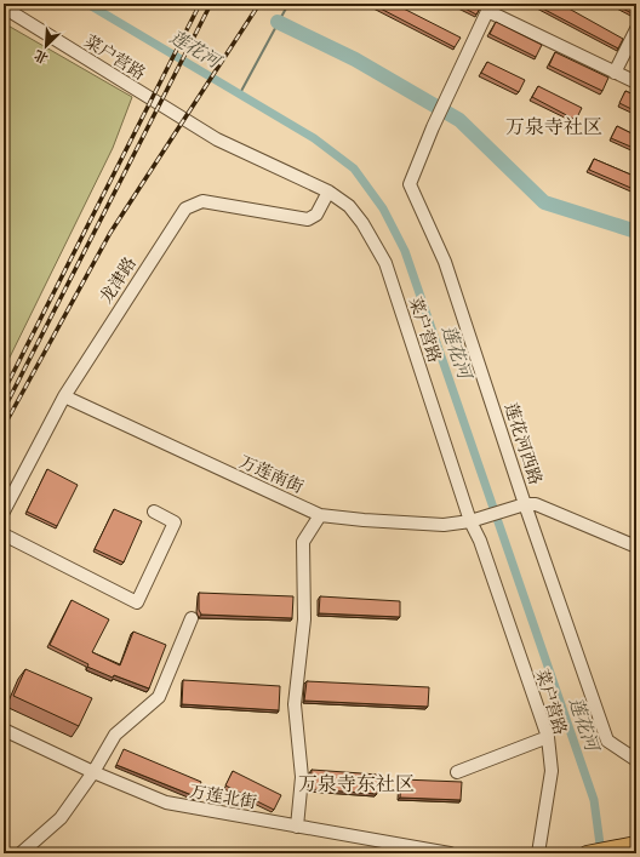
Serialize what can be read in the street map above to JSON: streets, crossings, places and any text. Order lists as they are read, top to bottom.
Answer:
{
  "streets": {
    "street": [
      "菜户营路",
      "龙津路",
      "莲花河西路",
      "万莲南街",
      "万莲北街"
    ]
  },
  "crossings": [
    ["菜户营路", "龙津路"],
    ["菜户营路", "万莲南街"],
    ["龙津路", "万莲南街"],
    ["莲花河西路", "万莲南街"]
  ],
  "districts": ["万泉寺社区", "万泉寺东社区"],
  "water": ["莲花河"],
  "north": "bottom left"
}
